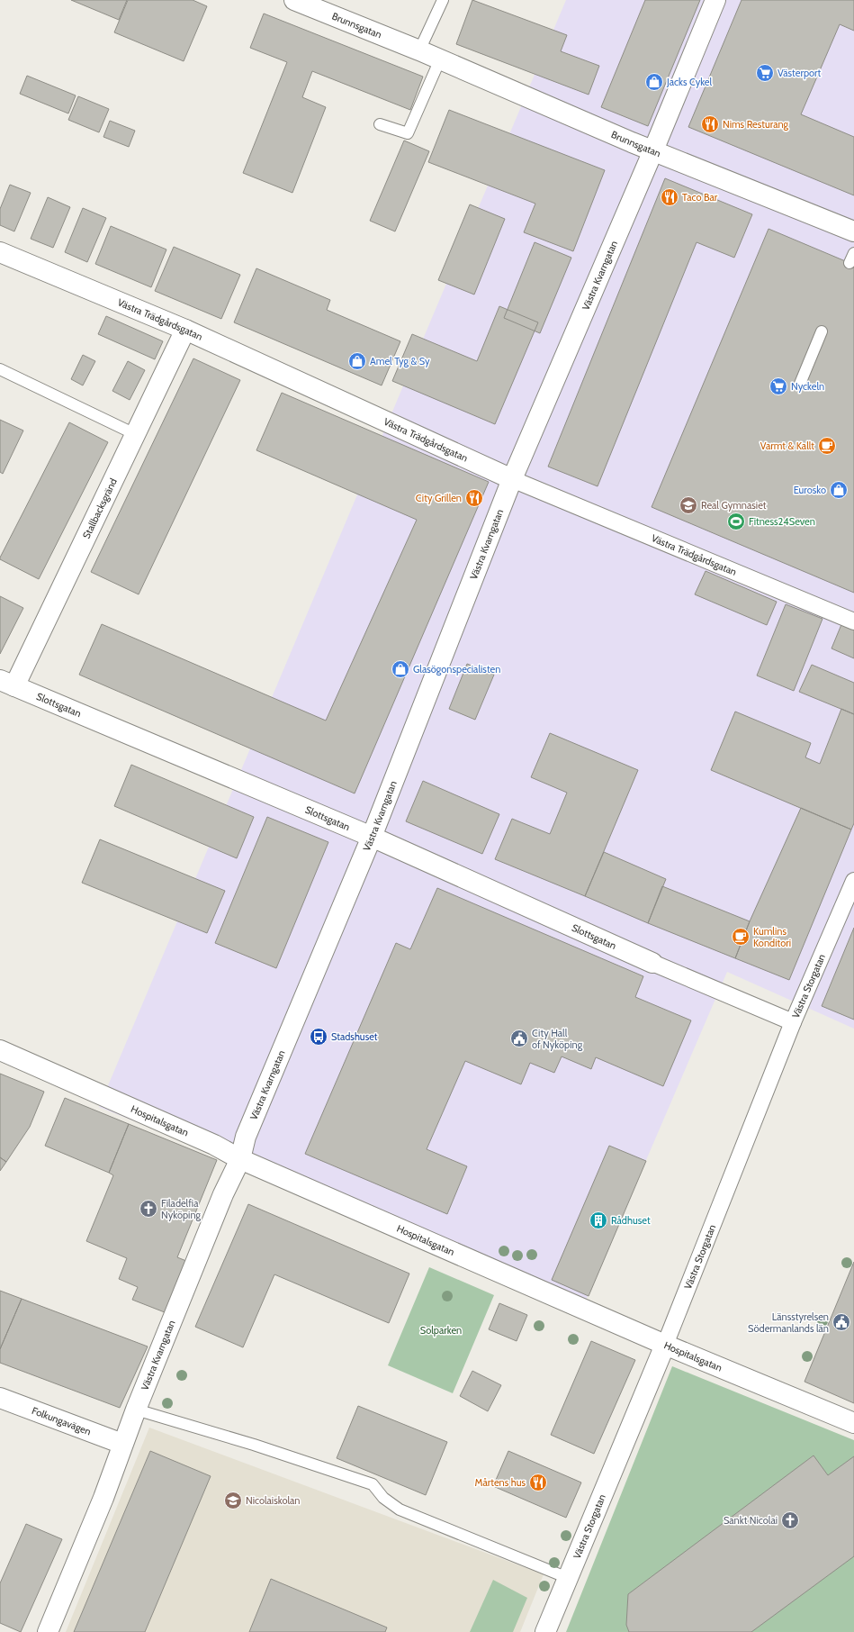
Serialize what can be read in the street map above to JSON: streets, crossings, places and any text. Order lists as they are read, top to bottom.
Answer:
{
  "streets": {
    "street": [
      "Brunnsgatan",
      "Västra Kvarngatan",
      "Västra Trädgårdsgatan",
      "Stallbacksgränd",
      "Slottsgatan",
      "Västra Storgatan",
      "Hospitalsgatan",
      "Folkungavägen"
    ]
  },
  "crossings": [
    ["Brunnsgatan", "Västra Kvarngatan"],
    ["Västra Kvarngatan", "Västra Trädgårdsgatan"],
    ["Västra Kvarngatan", "Slottsgatan"],
    ["Västra Kvarngatan", "Hospitalsgatan"],
    ["Västra Kvarngatan", "Folkungavägen"],
    ["Västra Trädgårdsgatan", "Stallbacksgränd"],
    ["Stallbacksgränd", "Slottsgatan"],
    ["Västra Storgatan", "Hospitalsgatan"]
  ],
  "parks": ["Solparken"],
  "places": {
    "supermarket": ["Västerport", "Nyckeln"],
    "shop": [
      "Jacks Cykel",
      "Amel Tyg & Sy",
      "Eurosko",
      "Glasögonspecialisten"
    ],
    "restaurant": [
      "Nims Resturang",
      "Taco Bar",
      "City Grillen",
      "Mårtens hus"
    ],
    "cafe": ["Varmt & Kallt", "Kumlins Konditori"],
    "school or university": ["Real Gymnasiet", "Nicolaiskolan"],
    "sports": ["Fitness24Seven"],
    "bus stop": ["Stadshuset"],
    "public building": ["City Hall of Nyköping", "Länsstyrelsen Södermanlands län"],
    "church": ["Filadelfia Nyköping", "Sankt Nicolai"],
    "building": ["Rådhuset"]
  }
}
